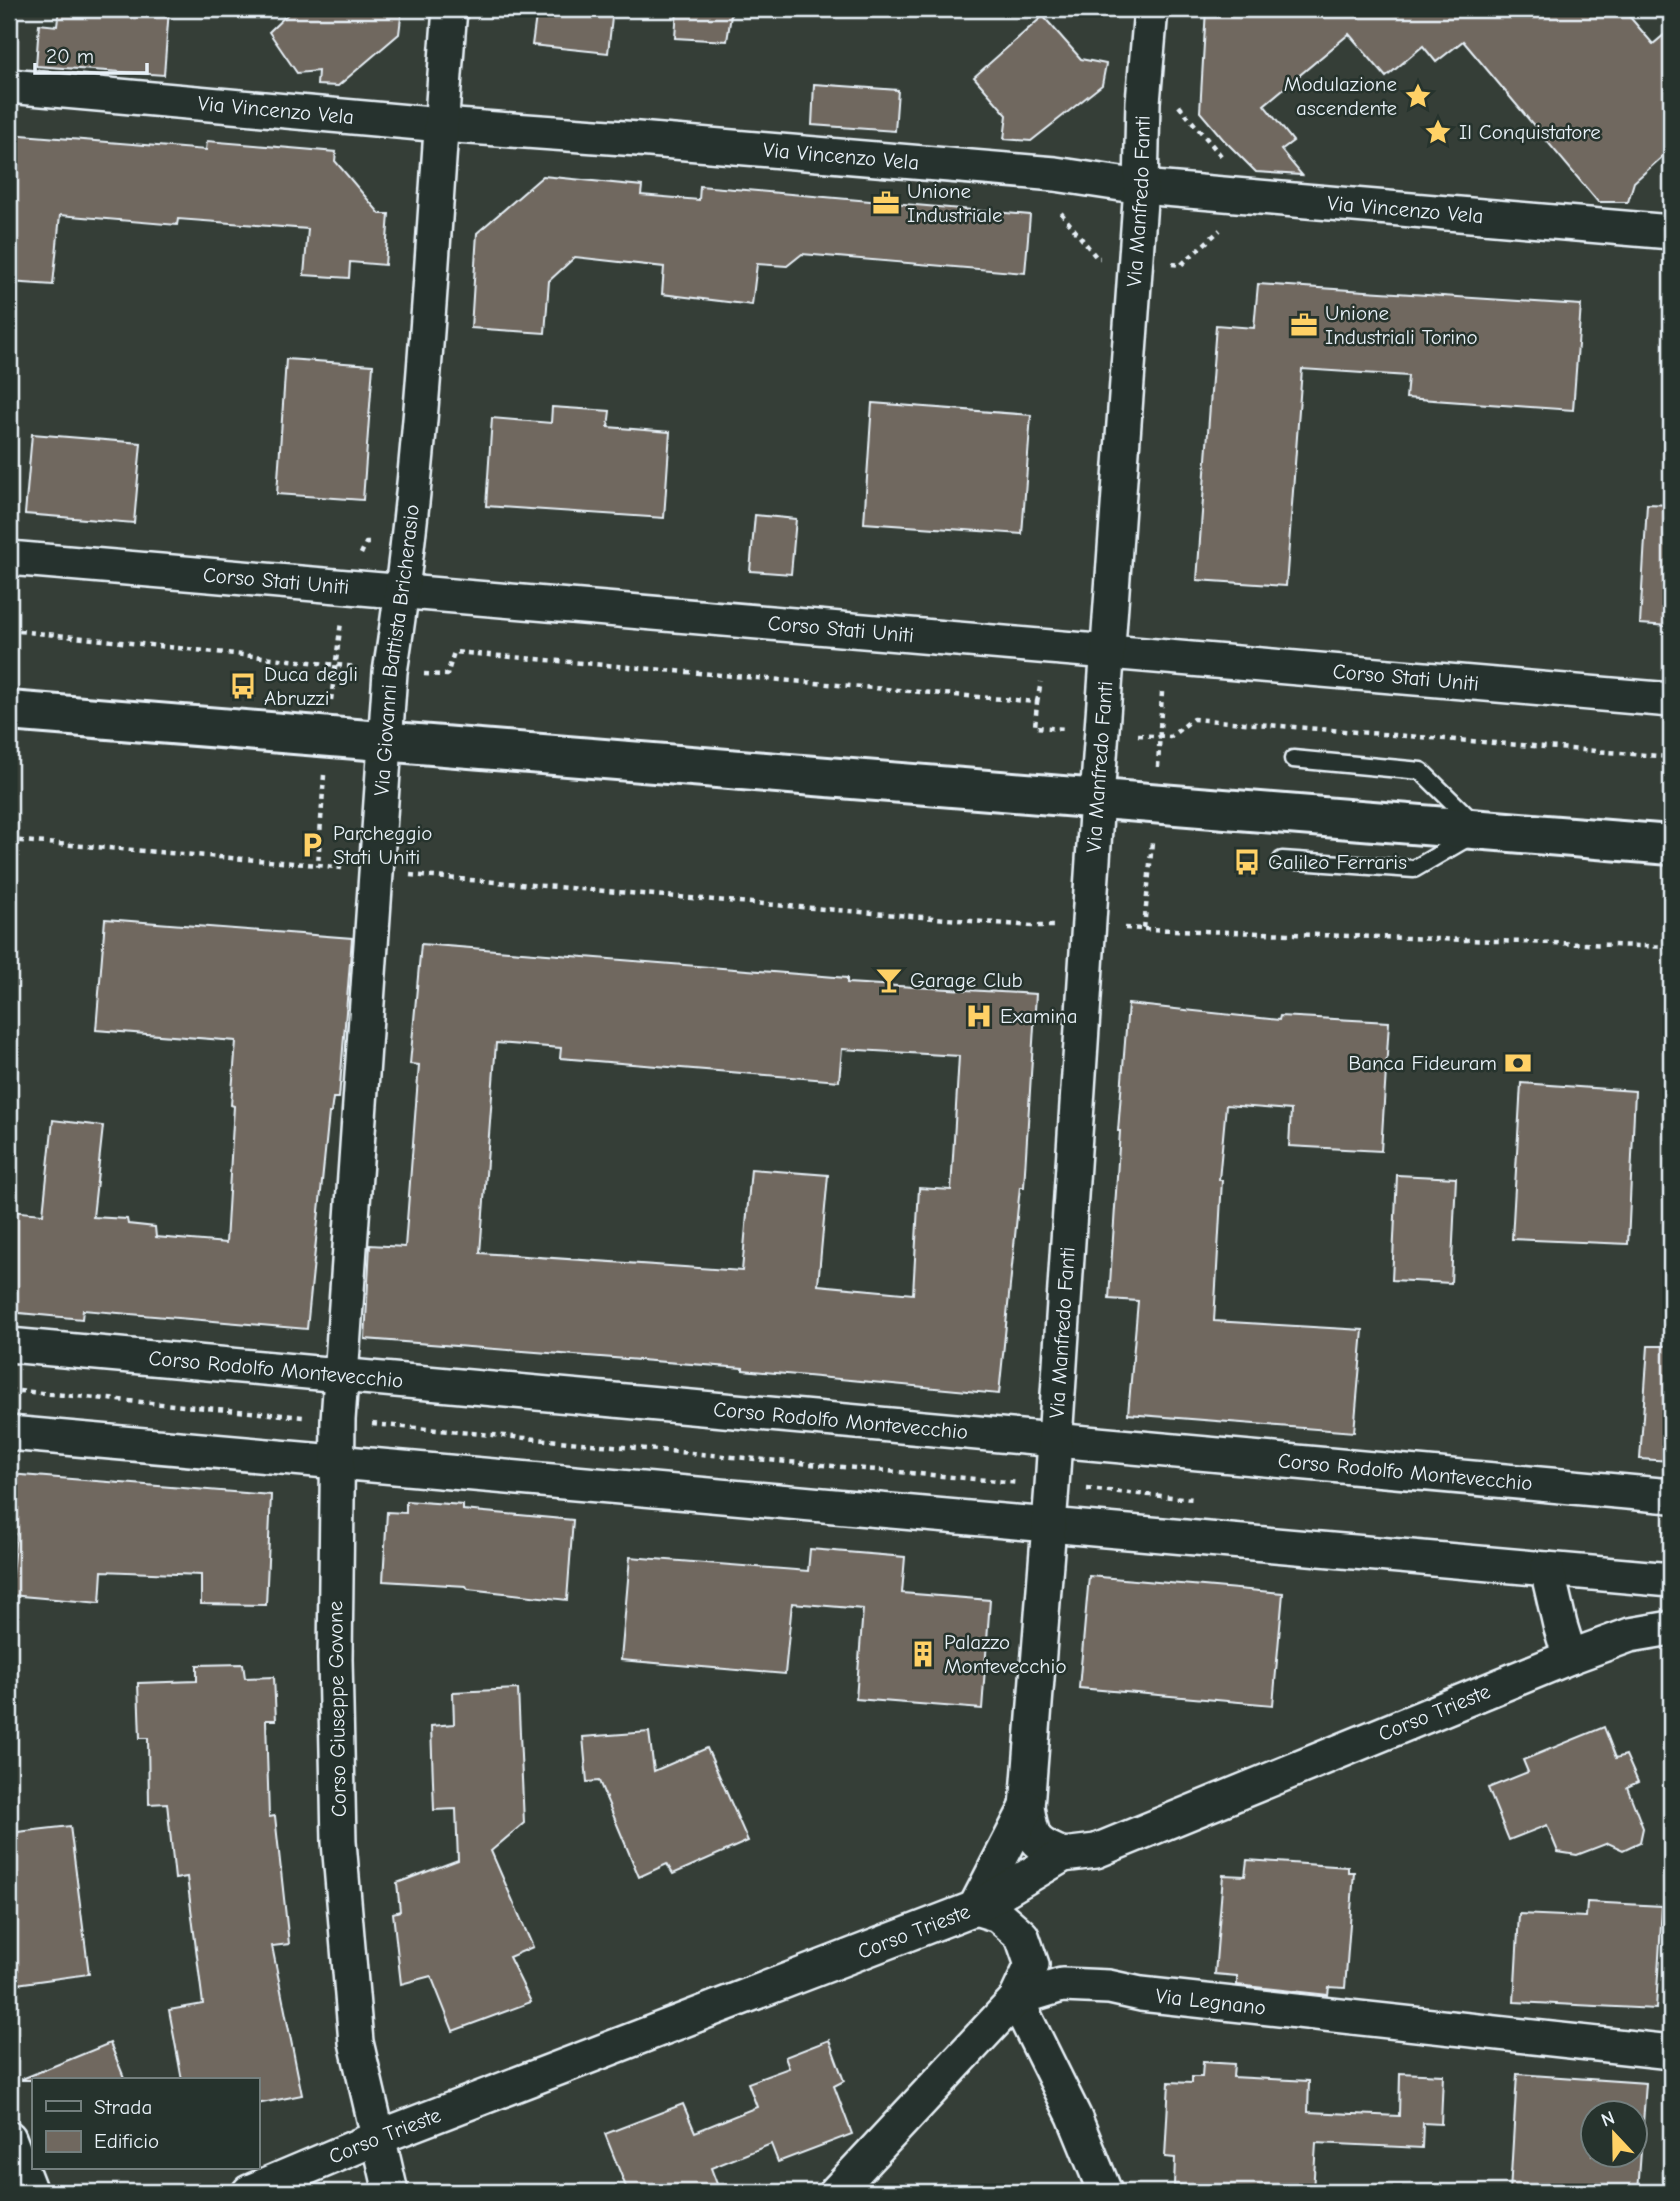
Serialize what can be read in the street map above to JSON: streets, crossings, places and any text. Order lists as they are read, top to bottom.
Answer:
{
  "streets": {
    "street": [
      "Via Vincenzo Vela",
      "Via Manfredo Fanti",
      "Corso Stati Uniti",
      "Via Giovanni Battista Bricherasio",
      "Corso Rodolfo Montevecchio",
      "Corso Giuseppe Govone",
      "Corso Trieste",
      "Via Legnano"
    ]
  },
  "crossings": [
    ["Via Vincenzo Vela", "Via Manfredo Fanti"],
    ["Via Vincenzo Vela", "Via Giovanni Battista Bricherasio"],
    ["Via Manfredo Fanti", "Corso Stati Uniti"],
    ["Via Manfredo Fanti", "Corso Rodolfo Montevecchio"],
    ["Corso Stati Uniti", "Via Giovanni Battista Bricherasio"],
    ["Via Giovanni Battista Bricherasio", "Corso Rodolfo Montevecchio"],
    ["Via Giovanni Battista Bricherasio", "Corso Giuseppe Govone"],
    ["Corso Rodolfo Montevecchio", "Corso Giuseppe Govone"],
    ["Corso Giuseppe Govone", "Corso Trieste"]
  ],
  "places": {
    "place": ["Modulazione ascendente", "Il Conquistatore"],
    "office": ["Unione Industriale", "Unione Industriali Torino"],
    "bus stop": ["Duca degli Abruzzi", "Galileo Ferraris"],
    "parking": ["Parcheggio Stati Uniti"],
    "bar": ["Garage Club"],
    "hospital": ["Examina"],
    "bank": ["Banca Fideuram"],
    "building": ["Palazzo Montevecchio"]
  },
  "legend": ["Strada", "Edificio"],
  "scale_bar": "20 m",
  "north": "top"
}
